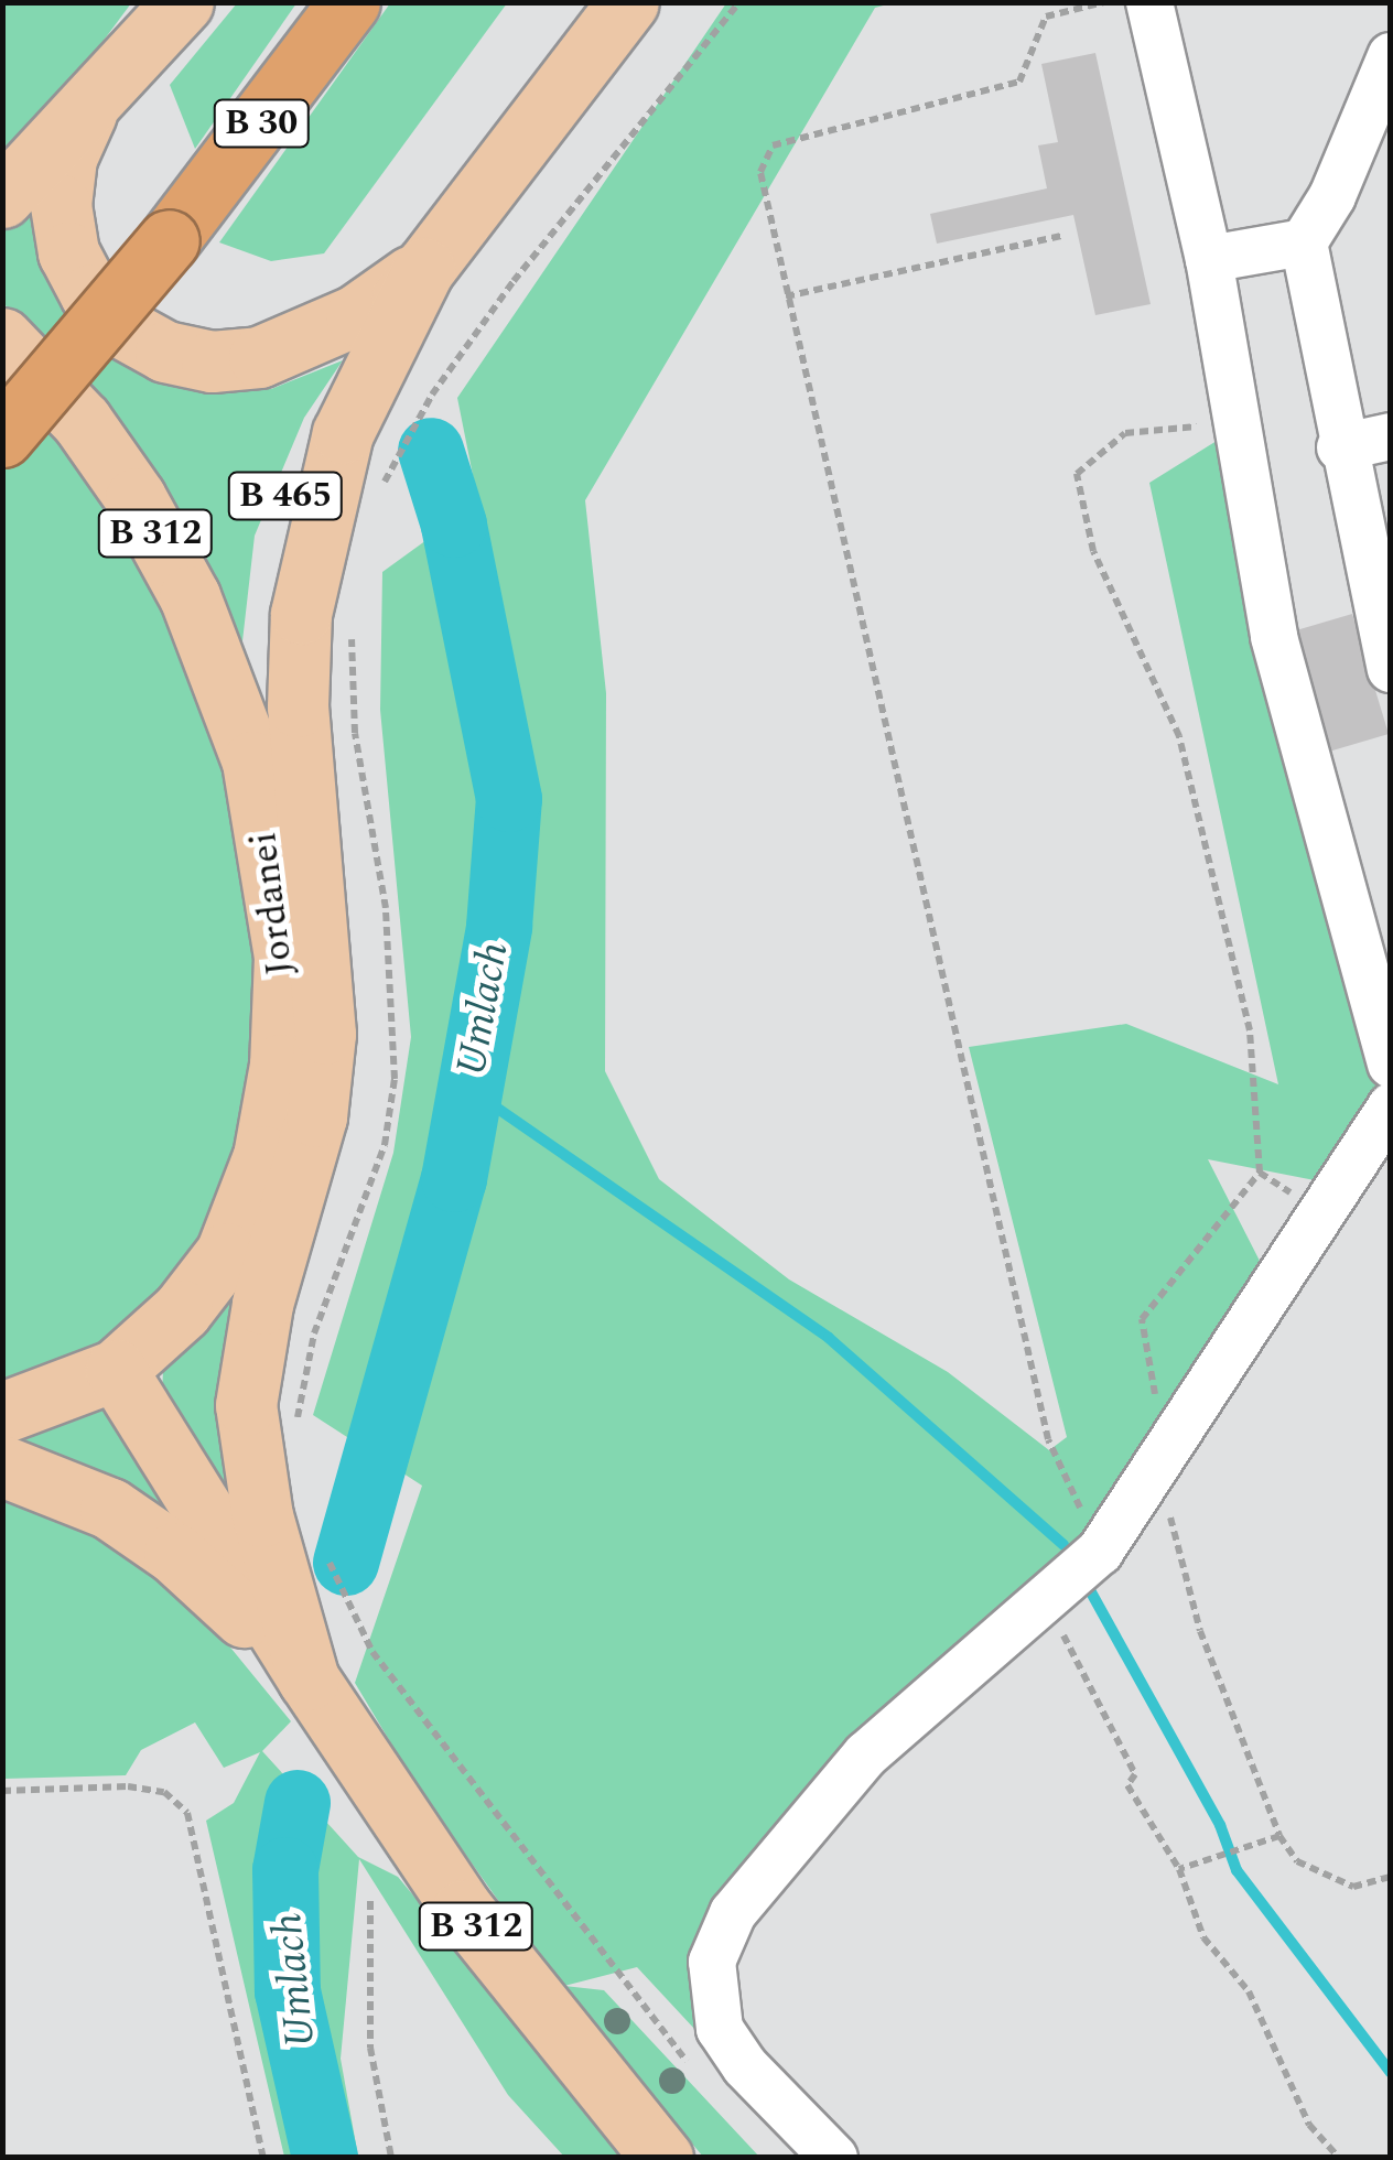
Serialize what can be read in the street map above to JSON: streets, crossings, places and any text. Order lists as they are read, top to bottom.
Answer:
{
  "streets": {
    "highway": ["B 30"],
    "main road": ["B 465", "B 312", "Jordanei"]
  },
  "crossings": [
    ["B 465", "Jordanei"],
    ["B 312", "Jordanei"]
  ],
  "water": ["Umlach"]
}
